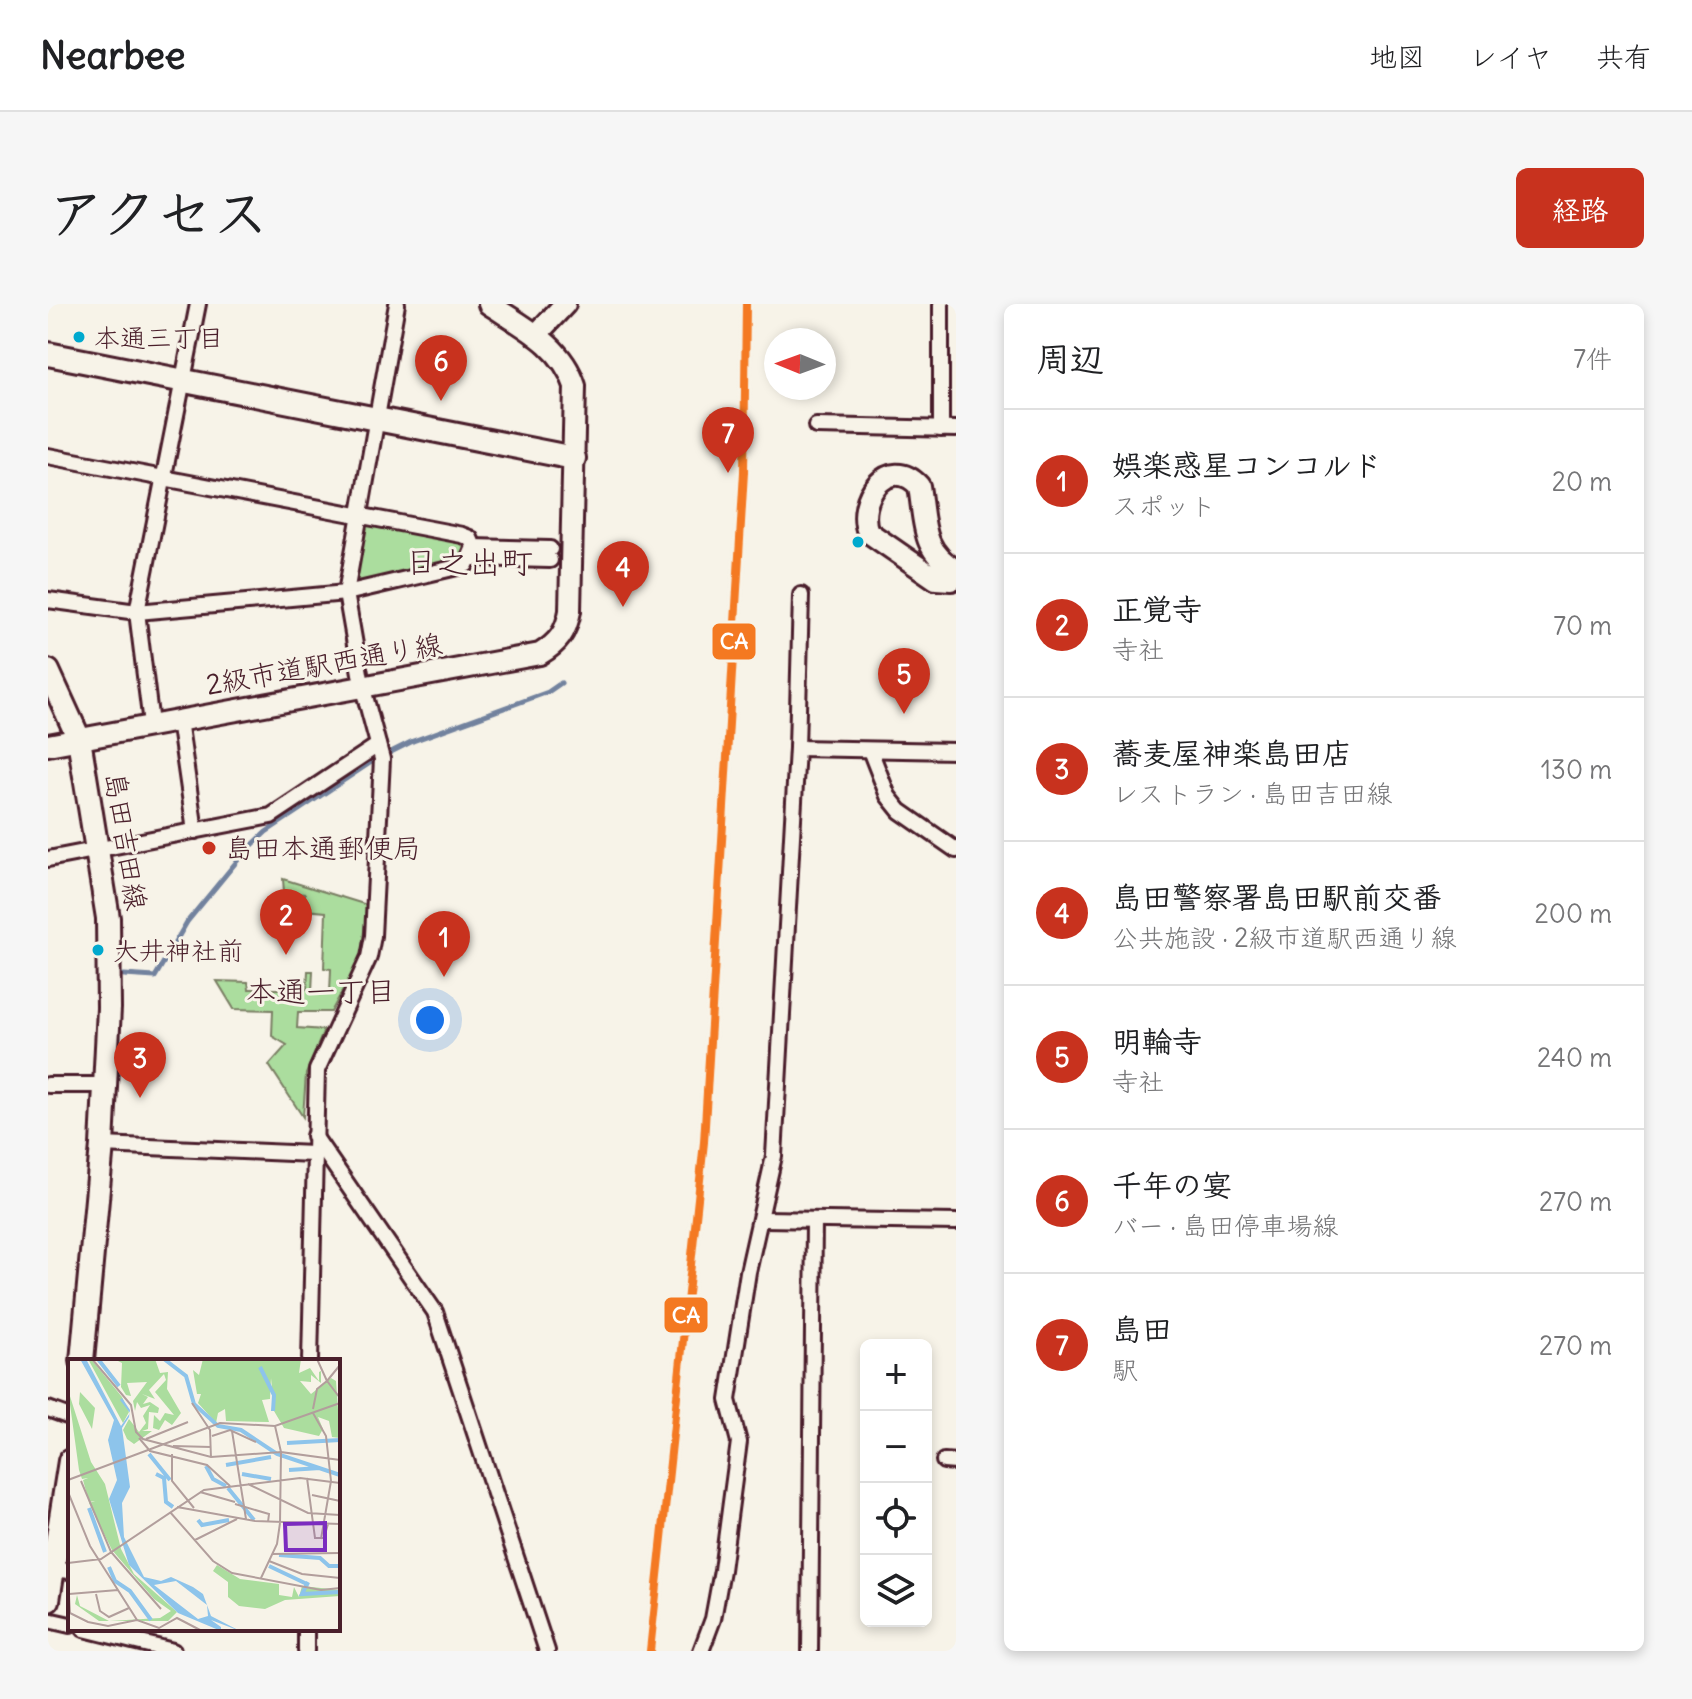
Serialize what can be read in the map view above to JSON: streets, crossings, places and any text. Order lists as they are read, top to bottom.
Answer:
{
  "streets": {
    "main road": ["島田吉田線"],
    "street": ["2級市道駅西通り線"]
  },
  "crossings": [
    ["2級市道駅西通り線", "島田吉田線"]
  ],
  "districts": ["日之出町", "本通一丁目"],
  "places": ["本通三丁目", "島田本通郵便局", "大井神社前"],
  "lines": ["transit line CA"],
  "north": "left",
  "page": {
    "header": "Nearbee",
    "nav": ["地図", "レイヤ", "共有"],
    "title": "アクセス",
    "buttons": "経路",
    "heading": ["周辺", "7件"],
    "pins": [
      "6",
      "7",
      "4",
      "5",
      "2",
      "1",
      "3"
    ],
    "list": [
      {
        "mark": "1",
        "name": "娯楽惑星コンコルド",
        "note": "スポット",
        "value": "20 m"
      },
      {
        "mark": "2",
        "name": "正覚寺",
        "note": "寺社",
        "value": "70 m"
      },
      {
        "mark": "3",
        "name": "蕎麦屋神楽島田店",
        "note": "レストラン · 島田吉田線",
        "value": "130 m"
      },
      {
        "mark": "4",
        "name": "島田警察署島田駅前交番",
        "note": "公共施設 · 2級市道駅西通り線",
        "value": "200 m"
      },
      {
        "mark": "5",
        "name": "明輪寺",
        "note": "寺社",
        "value": "240 m"
      },
      {
        "mark": "6",
        "name": "千年の宴",
        "note": "バー · 島田停車場線",
        "value": "270 m"
      },
      {
        "mark": "7",
        "name": "島田",
        "note": "駅",
        "value": "270 m"
      }
    ],
    "map_buttons": ["+", "−"]
  }
}
